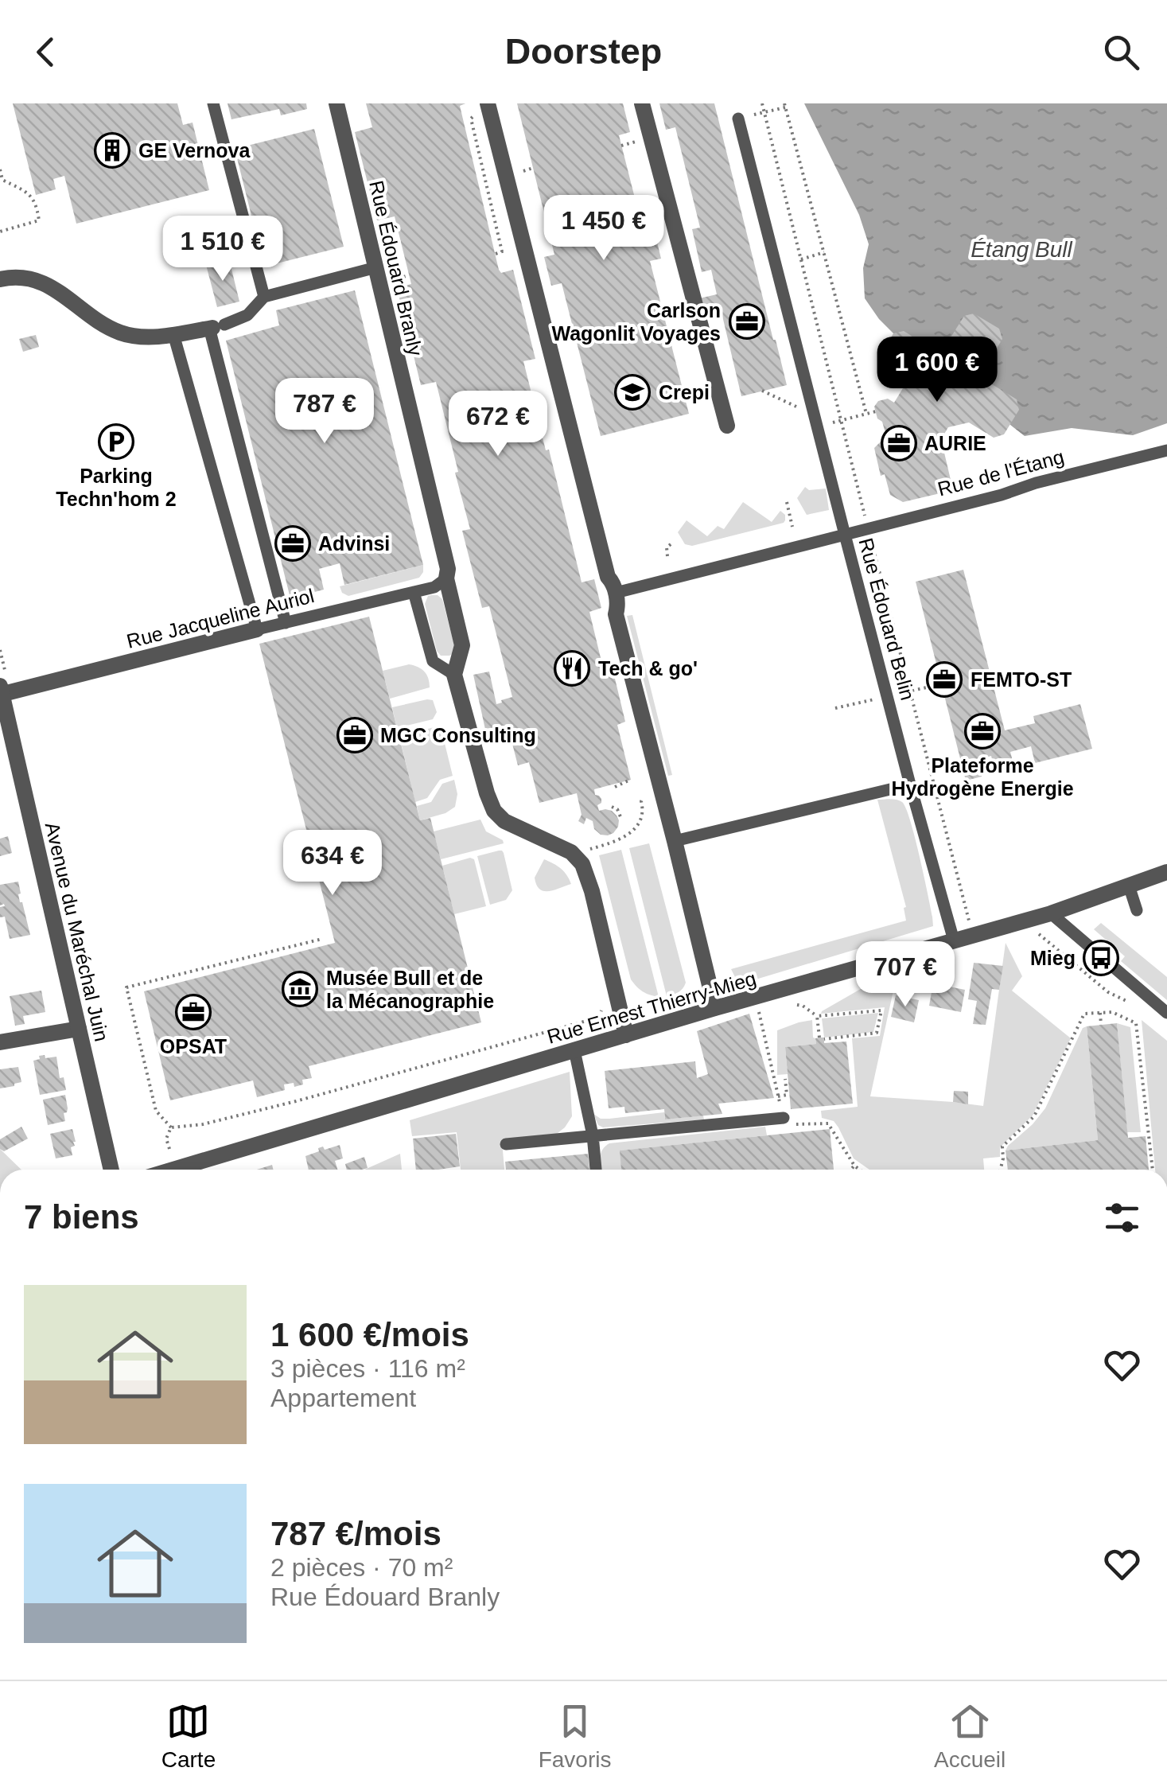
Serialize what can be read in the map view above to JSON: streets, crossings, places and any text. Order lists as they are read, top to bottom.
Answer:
{
  "streets": {
    "street": [
      "Rue Édouard Branly",
      "Rue Jacqueline Auriol",
      "Avenue du Maréchal Juin",
      "Rue Ernest Thierry-Mieg"
    ],
    "lane": ["Rue de l'Étang", "Rue Édouard Belin"]
  },
  "crossings": [
    ["Rue Édouard Branly", "Rue Jacqueline Auriol"],
    ["Rue Édouard Branly", "Rue Ernest Thierry-Mieg"],
    ["Rue de l'Étang", "Rue Édouard Belin"],
    ["Rue Jacqueline Auriol", "Avenue du Maréchal Juin"],
    ["Rue Édouard Belin", "Rue Ernest Thierry-Mieg"]
  ],
  "water": ["Étang Bull"],
  "places": {
    "building": ["GE Vernova"],
    "office": [
      "Carlson Wagonlit Voyages",
      "AURIE",
      "Advinsi",
      "FEMTO-ST",
      "Plateforme Hydrogène Energie",
      "MGC Consulting",
      "OPSAT"
    ],
    "school or university": ["Crepi"],
    "parking": ["Parking Techn'hom 2"],
    "restaurant": ["Tech & go'"],
    "bus stop": ["Mieg"],
    "museum": ["Musée Bull et de la Mécanographie"]
  },
  "page": {
    "header": "Doorstep",
    "price": [
      "1 450 €",
      "1 510 €",
      "1 600 €",
      "787 €",
      "672 €",
      "634 €",
      "707 €"
    ],
    "heading": "7 biens",
    "list": [
      {
        "name": "1 600 €/mois",
        "note": "3 pièces · 116 m² · Appartement"
      },
      {
        "name": "787 €/mois",
        "note": "2 pièces · 70 m² · Rue Édouard Branly"
      }
    ],
    "tabs": ["Carte", "Favoris", "Accueil"]
  }
}
